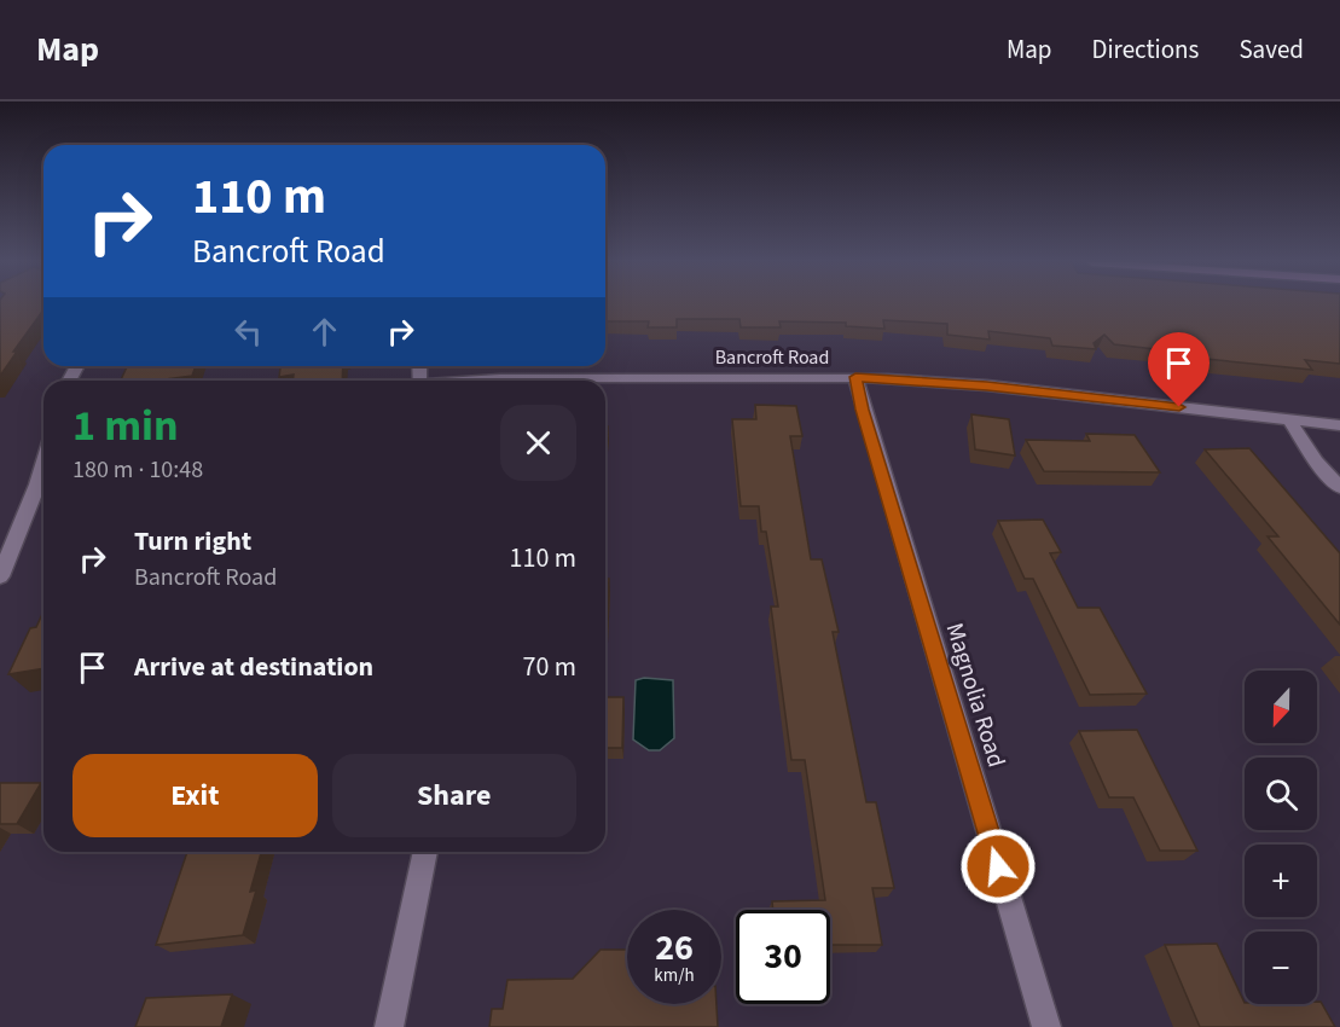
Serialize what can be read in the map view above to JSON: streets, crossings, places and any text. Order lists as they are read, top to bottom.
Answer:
{
  "streets": {
    "street": ["Bancroft Road", "Magnolia Road"]
  },
  "crossings": [
    ["Bancroft Road", "Magnolia Road"]
  ],
  "north": "bottom",
  "page": {
    "header": "Map",
    "nav": ["Map", "Directions", "Saved"],
    "turn": ["110 m", "Bancroft Road"],
    "heading": ["1 min", "180 m · 10:48"],
    "list": [
      {
        "name": "Turn right",
        "note": "Bancroft Road",
        "value": "110 m"
      },
      {
        "name": "Arrive at destination",
        "value": "70 m"
      }
    ],
    "map_buttons": ["+", "−"],
    "buttons": ["Exit", "Share"],
    "speed": "26 km/h",
    "limit": "30"
  }
}
